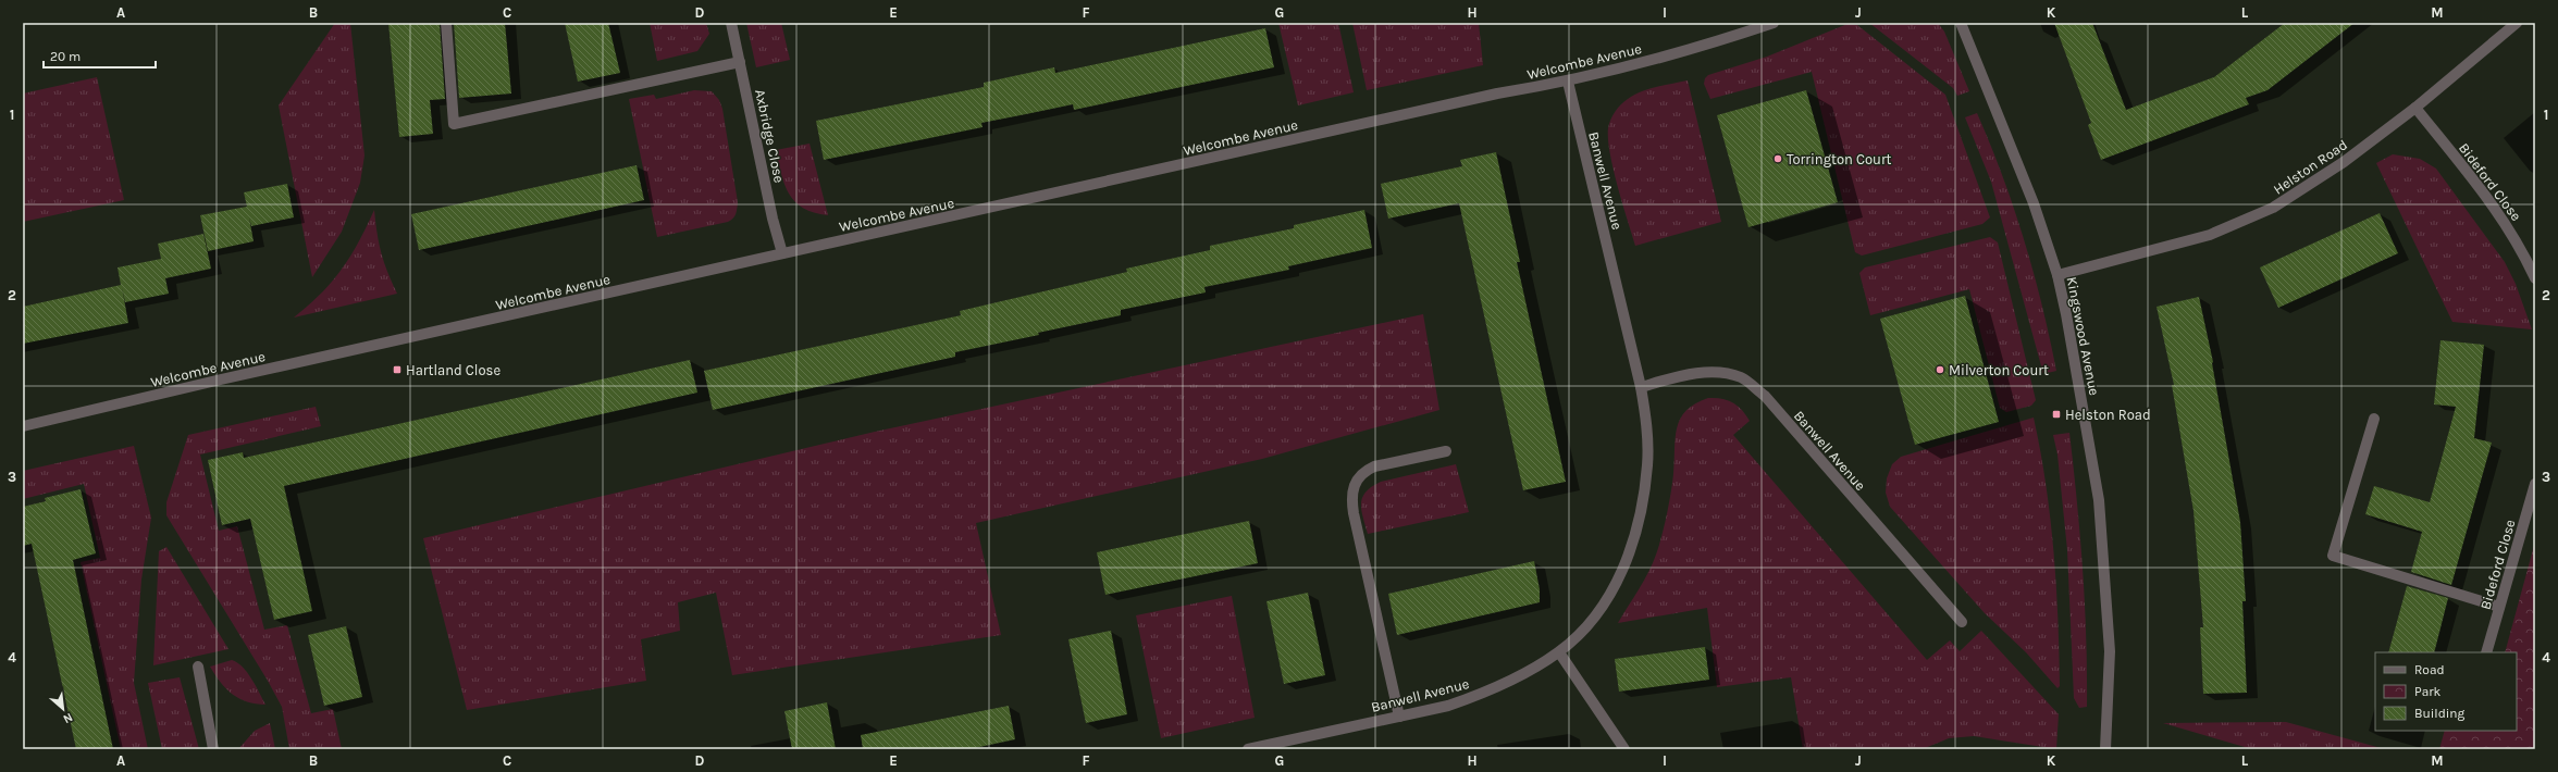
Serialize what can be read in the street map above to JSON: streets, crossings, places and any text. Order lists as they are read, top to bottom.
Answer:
{
  "streets": {
    "street": [
      "Welcombe Avenue",
      "Axbridge Close",
      "Helston Road",
      "Banwell Avenue",
      "Bideford Close",
      "Kingswood Avenue"
    ]
  },
  "crossings": [
    ["Welcombe Avenue", "Axbridge Close"],
    ["Welcombe Avenue", "Banwell Avenue"],
    ["Helston Road", "Bideford Close"],
    ["Helston Road", "Kingswood Avenue"]
  ],
  "places": {
    "other": ["Torrington Court", "Milverton Court"],
    "transit": ["Hartland Close", "Helston Road"]
  },
  "legend": ["Road", "Park", "Building"],
  "scale_bar": "20 m",
  "north": "bottom right",
  "grid": {
    "columns": [
      "A",
      "B",
      "C",
      "D",
      "E",
      "F",
      "G",
      "H",
      "I",
      "J",
      "K",
      "L",
      "M"
    ],
    "rows": [
      "1",
      "2",
      "3",
      "4"
    ]
  }
}
